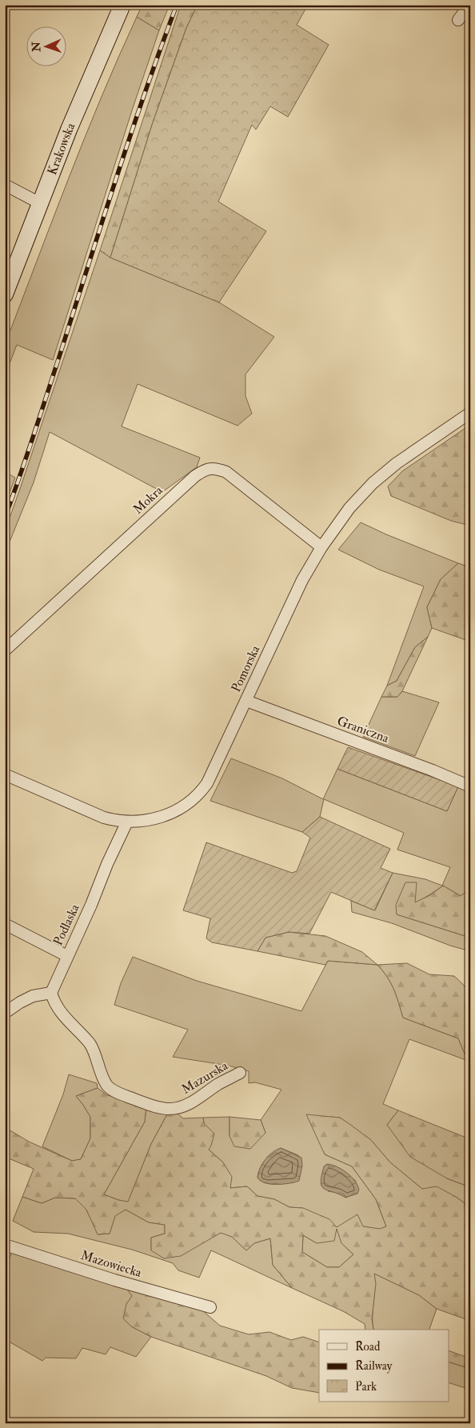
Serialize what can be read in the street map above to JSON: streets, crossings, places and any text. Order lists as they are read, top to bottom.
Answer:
{
  "streets": {
    "main road": ["Krakowska"],
    "street": [
      "Mokra",
      "Pomorska",
      "Graniczna",
      "Podlaska",
      "Mazurska",
      "Mazowiecka"
    ]
  },
  "crossings": [
    ["Mokra", "Pomorska"],
    ["Pomorska", "Graniczna"],
    ["Pomorska", "Podlaska"],
    ["Podlaska", "Mazurska"]
  ],
  "legend": ["Road", "Railway", "Park"],
  "north": "left"
}
